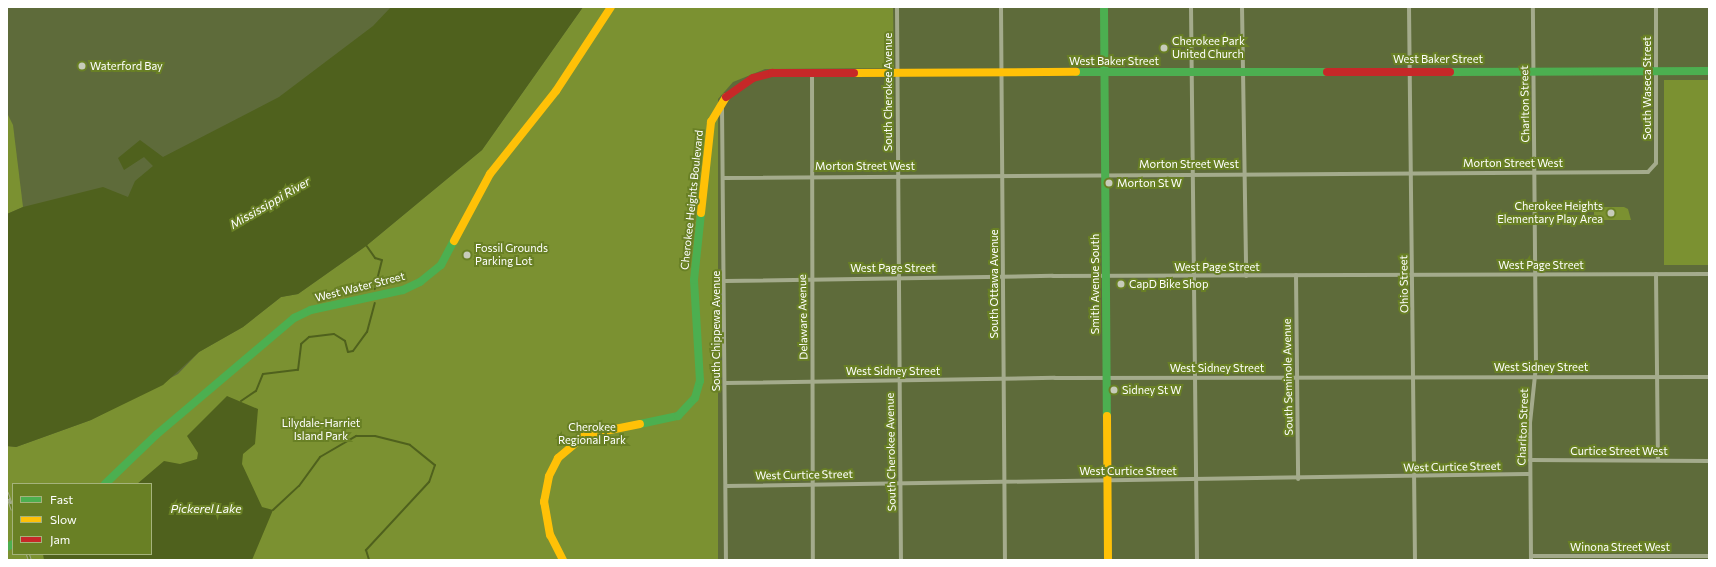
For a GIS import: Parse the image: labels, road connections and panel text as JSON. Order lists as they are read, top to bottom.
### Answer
{
  "streets": {
    "street": [
      "West Baker Street",
      "South Waseca Street",
      "South Cherokee Avenue",
      "Charlton Street",
      "Morton Street West",
      "Cherokee Heights Boulevard",
      "West Page Street",
      "South Ottawa Avenue",
      "Smith Avenue South",
      "Ohio Street",
      "West Water Street",
      "Delaware Avenue",
      "South Chippewa Avenue",
      "West Sidney Street",
      "South Seminole Avenue",
      "Curtice Street West",
      "West Curtice Street",
      "Winona Street West"
    ]
  },
  "crossings": [
    ["West Baker Street", "South Waseca Street"],
    ["West Baker Street", "South Cherokee Avenue"],
    ["West Baker Street", "Charlton Street"],
    ["West Baker Street", "Cherokee Heights Boulevard"],
    ["West Baker Street", "South Ottawa Avenue"],
    ["West Baker Street", "Smith Avenue South"],
    ["West Baker Street", "Ohio Street"],
    ["West Baker Street", "Delaware Avenue"],
    ["West Baker Street", "South Chippewa Avenue"],
    ["South Waseca Street", "Morton Street West"],
    ["South Cherokee Avenue", "Morton Street West"],
    ["South Cherokee Avenue", "West Page Street"],
    ["South Cherokee Avenue", "West Sidney Street"],
    ["South Cherokee Avenue", "West Curtice Street"],
    ["Charlton Street", "Morton Street West"],
    ["Charlton Street", "West Page Street"],
    ["Charlton Street", "West Sidney Street"],
    ["Charlton Street", "Curtice Street West"],
    ["Charlton Street", "West Curtice Street"],
    ["Charlton Street", "Winona Street West"],
    ["Morton Street West", "South Ottawa Avenue"],
    ["Morton Street West", "Smith Avenue South"],
    ["Morton Street West", "Ohio Street"],
    ["Morton Street West", "Delaware Avenue"],
    ["Morton Street West", "South Chippewa Avenue"],
    ["Cherokee Heights Boulevard", "South Chippewa Avenue"],
    ["West Page Street", "South Ottawa Avenue"],
    ["West Page Street", "Smith Avenue South"],
    ["West Page Street", "Ohio Street"],
    ["West Page Street", "Delaware Avenue"],
    ["West Page Street", "South Chippewa Avenue"],
    ["West Page Street", "South Seminole Avenue"],
    ["South Ottawa Avenue", "West Sidney Street"],
    ["South Ottawa Avenue", "West Curtice Street"],
    ["Smith Avenue South", "West Sidney Street"],
    ["Smith Avenue South", "West Curtice Street"],
    ["Ohio Street", "West Sidney Street"],
    ["Ohio Street", "West Curtice Street"],
    ["Delaware Avenue", "West Sidney Street"],
    ["Delaware Avenue", "West Curtice Street"],
    ["South Chippewa Avenue", "West Sidney Street"],
    ["South Chippewa Avenue", "West Curtice Street"],
    ["West Sidney Street", "South Seminole Avenue"],
    ["South Seminole Avenue", "West Curtice Street"]
  ],
  "water": ["Mississippi River", "Pickerel Lake"],
  "parks": ["Lilydale-Harriet Island Park", "Cherokee Regional Park"],
  "places": [
    "Cherokee Park United Church",
    "Waterford Bay",
    "Morton St W",
    "Cherokee Heights Elementary Play Area",
    "Fossil Grounds Parking Lot",
    "CapD Bike Shop",
    "Sidney St W"
  ],
  "legend": ["Fast", "Slow", "Jam"]
}
